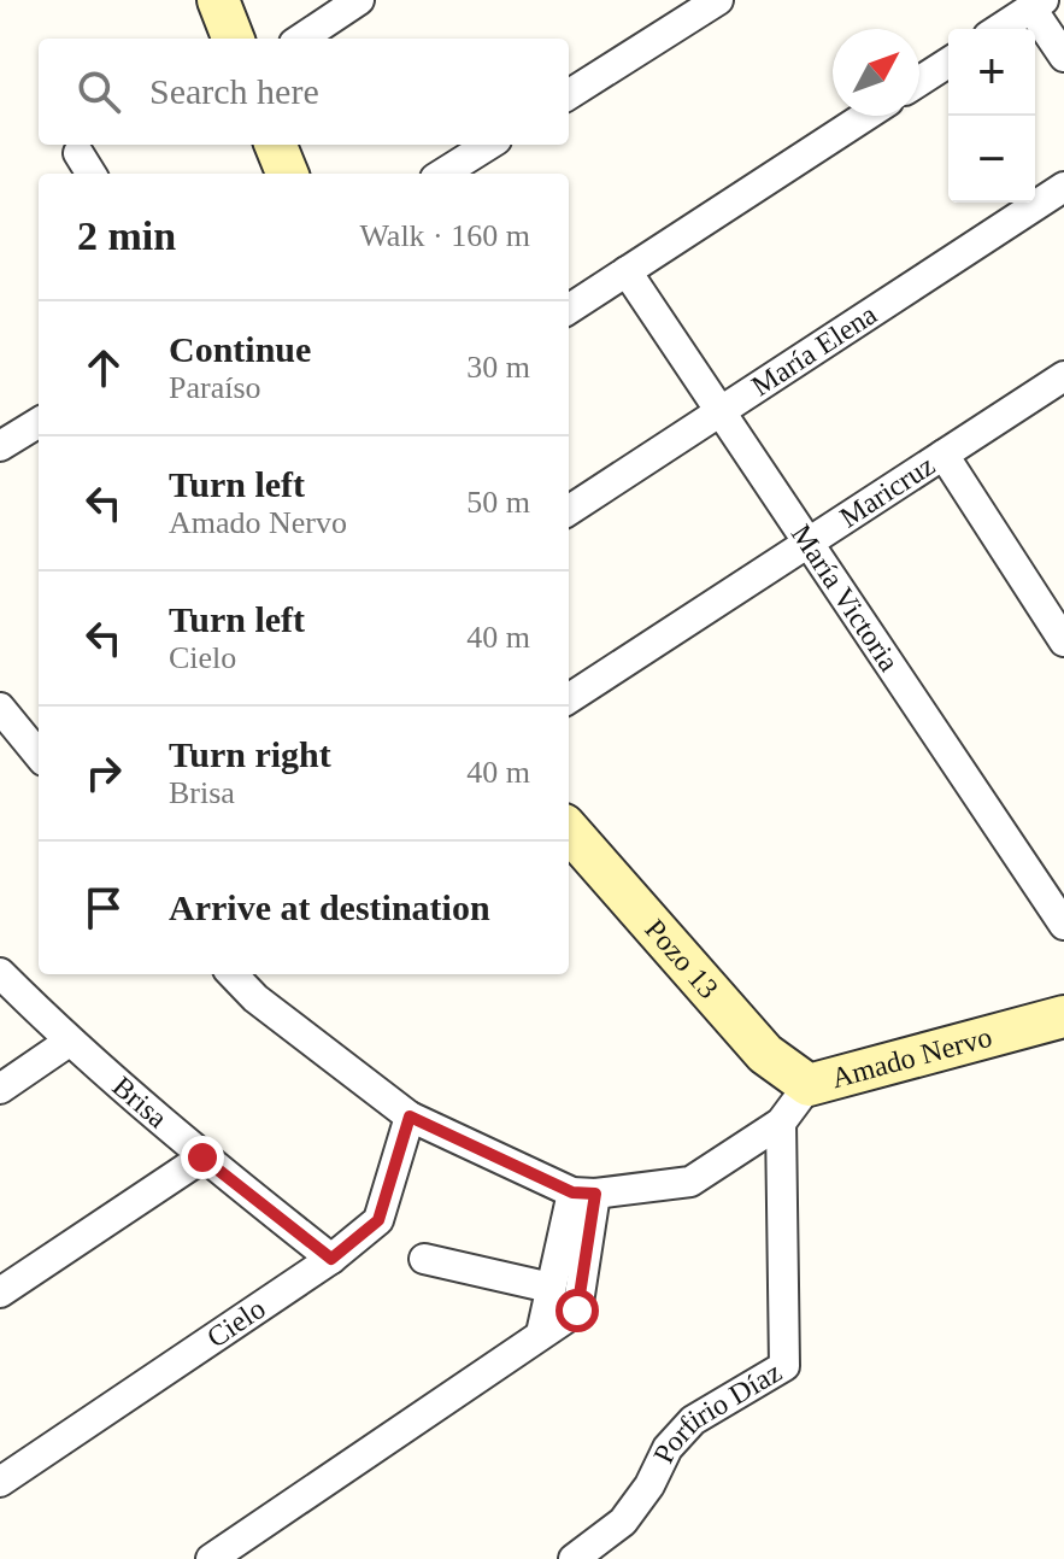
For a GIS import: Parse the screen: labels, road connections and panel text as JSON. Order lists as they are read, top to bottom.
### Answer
{
  "streets": {
    "main road": ["Pozo 13", "Amado Nervo"],
    "street": [
      "María Elena",
      "Maricruz",
      "María Victoria",
      "Brisa",
      "Cielo",
      "Porfirio Díaz"
    ]
  },
  "crossings": [
    ["María Elena", "María Victoria"],
    ["Maricruz", "María Victoria"],
    ["Pozo 13", "Amado Nervo"],
    ["Amado Nervo", "Porfirio Díaz"],
    ["Brisa", "Cielo"]
  ],
  "north": "top right",
  "page": {
    "map_buttons": ["+", "−"],
    "search": "Search here",
    "heading": ["2 min", "Walk · 160 m"],
    "list": [
      ["Continue", "Paraíso", "30 m"],
      ["Turn left", "Amado Nervo", "50 m"],
      ["Turn left", "Cielo", "40 m"],
      ["Turn right", "Brisa", "40 m"],
      "Arrive at destination"
    ]
  }
}
